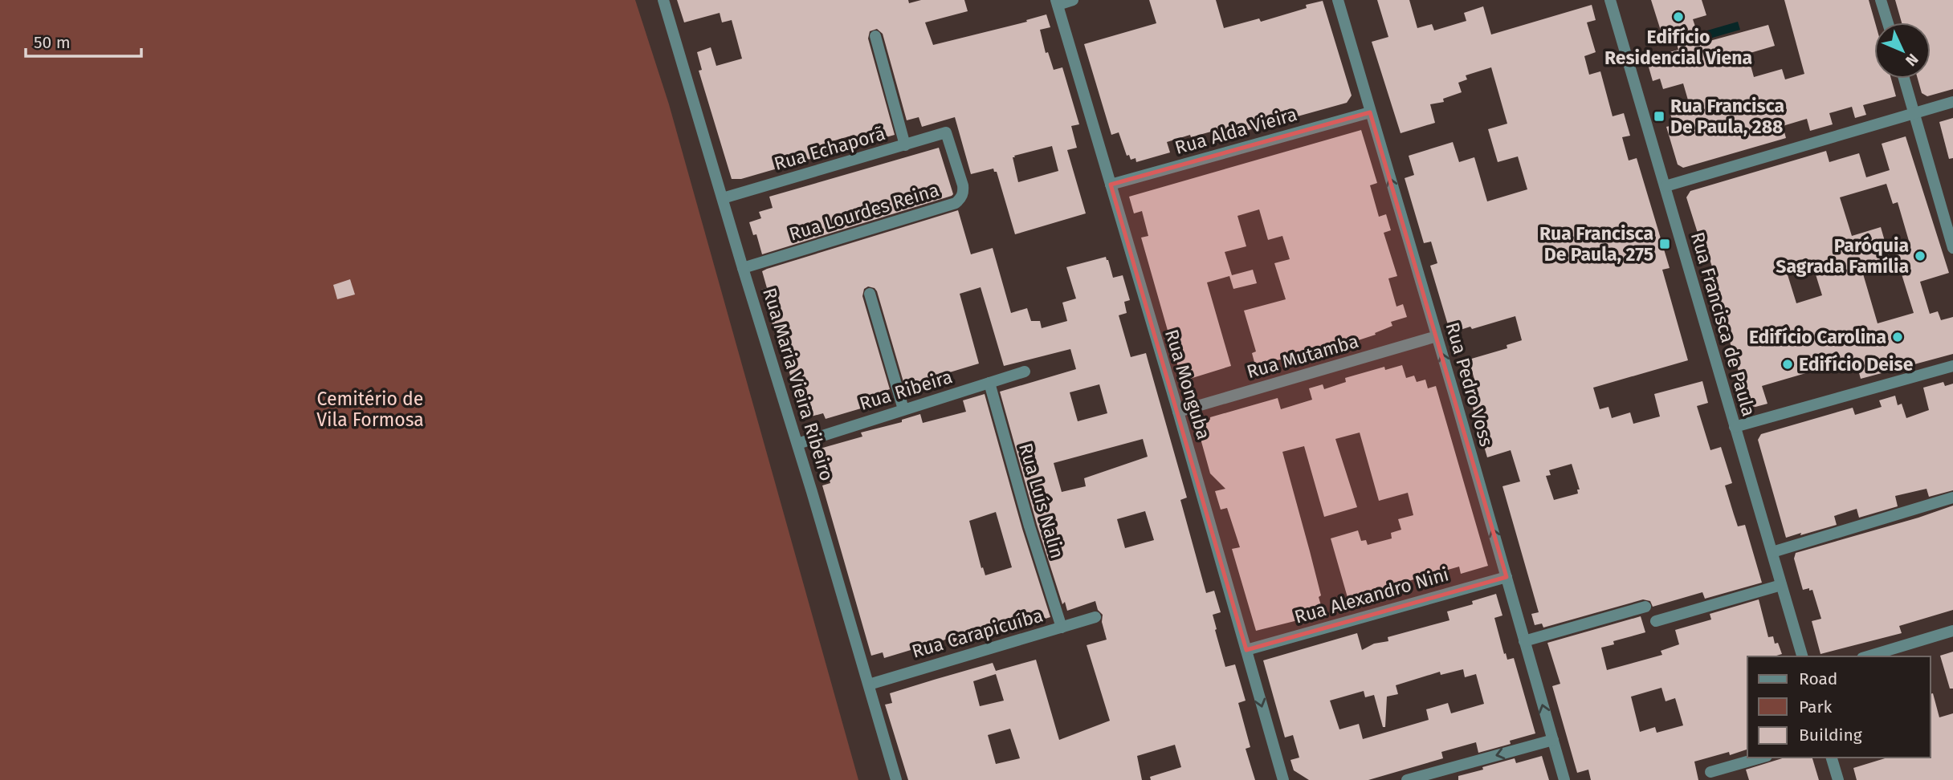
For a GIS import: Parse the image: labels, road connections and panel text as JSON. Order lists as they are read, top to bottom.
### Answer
{
  "streets": {
    "street": [
      "Rua Alda Vieira",
      "Rua Echaporã",
      "Rua Lourdes Reina",
      "Rua Francisca de Paula",
      "Rua Mutamba",
      "Rua Maria Vieira Ribeiro",
      "Rua Monguba",
      "Rua Pedro Voss",
      "Rua Ribeira",
      "Rua Luís Nalin",
      "Rua Alexandro Nini",
      "Rua Carapicuíba"
    ]
  },
  "crossings": [
    ["Rua Alda Vieira", "Rua Monguba"],
    ["Rua Alda Vieira", "Rua Pedro Voss"],
    ["Rua Echaporã", "Rua Lourdes Reina"],
    ["Rua Echaporã", "Rua Maria Vieira Ribeiro"],
    ["Rua Lourdes Reina", "Rua Maria Vieira Ribeiro"],
    ["Rua Mutamba", "Rua Monguba"],
    ["Rua Mutamba", "Rua Pedro Voss"],
    ["Rua Maria Vieira Ribeiro", "Rua Ribeira"],
    ["Rua Maria Vieira Ribeiro", "Rua Carapicuíba"],
    ["Rua Monguba", "Rua Alexandro Nini"],
    ["Rua Pedro Voss", "Rua Alexandro Nini"],
    ["Rua Ribeira", "Rua Luís Nalin"],
    ["Rua Luís Nalin", "Rua Carapicuíba"]
  ],
  "one_way": ["Rua Pedro Voss"],
  "parks": ["Cemitério de Vila Formosa"],
  "places": {
    "other": [
      "Edifício Residencial Viena",
      "Paróquia Sagrada Família",
      "Edifício Carolina",
      "Edifício Deise"
    ],
    "transit": ["Rua Francisca De Paula, 288", "Rua Francisca De Paula, 275"]
  },
  "legend": ["Road", "Park", "Building"],
  "scale_bar": "50 m",
  "north": "bottom right"
}
